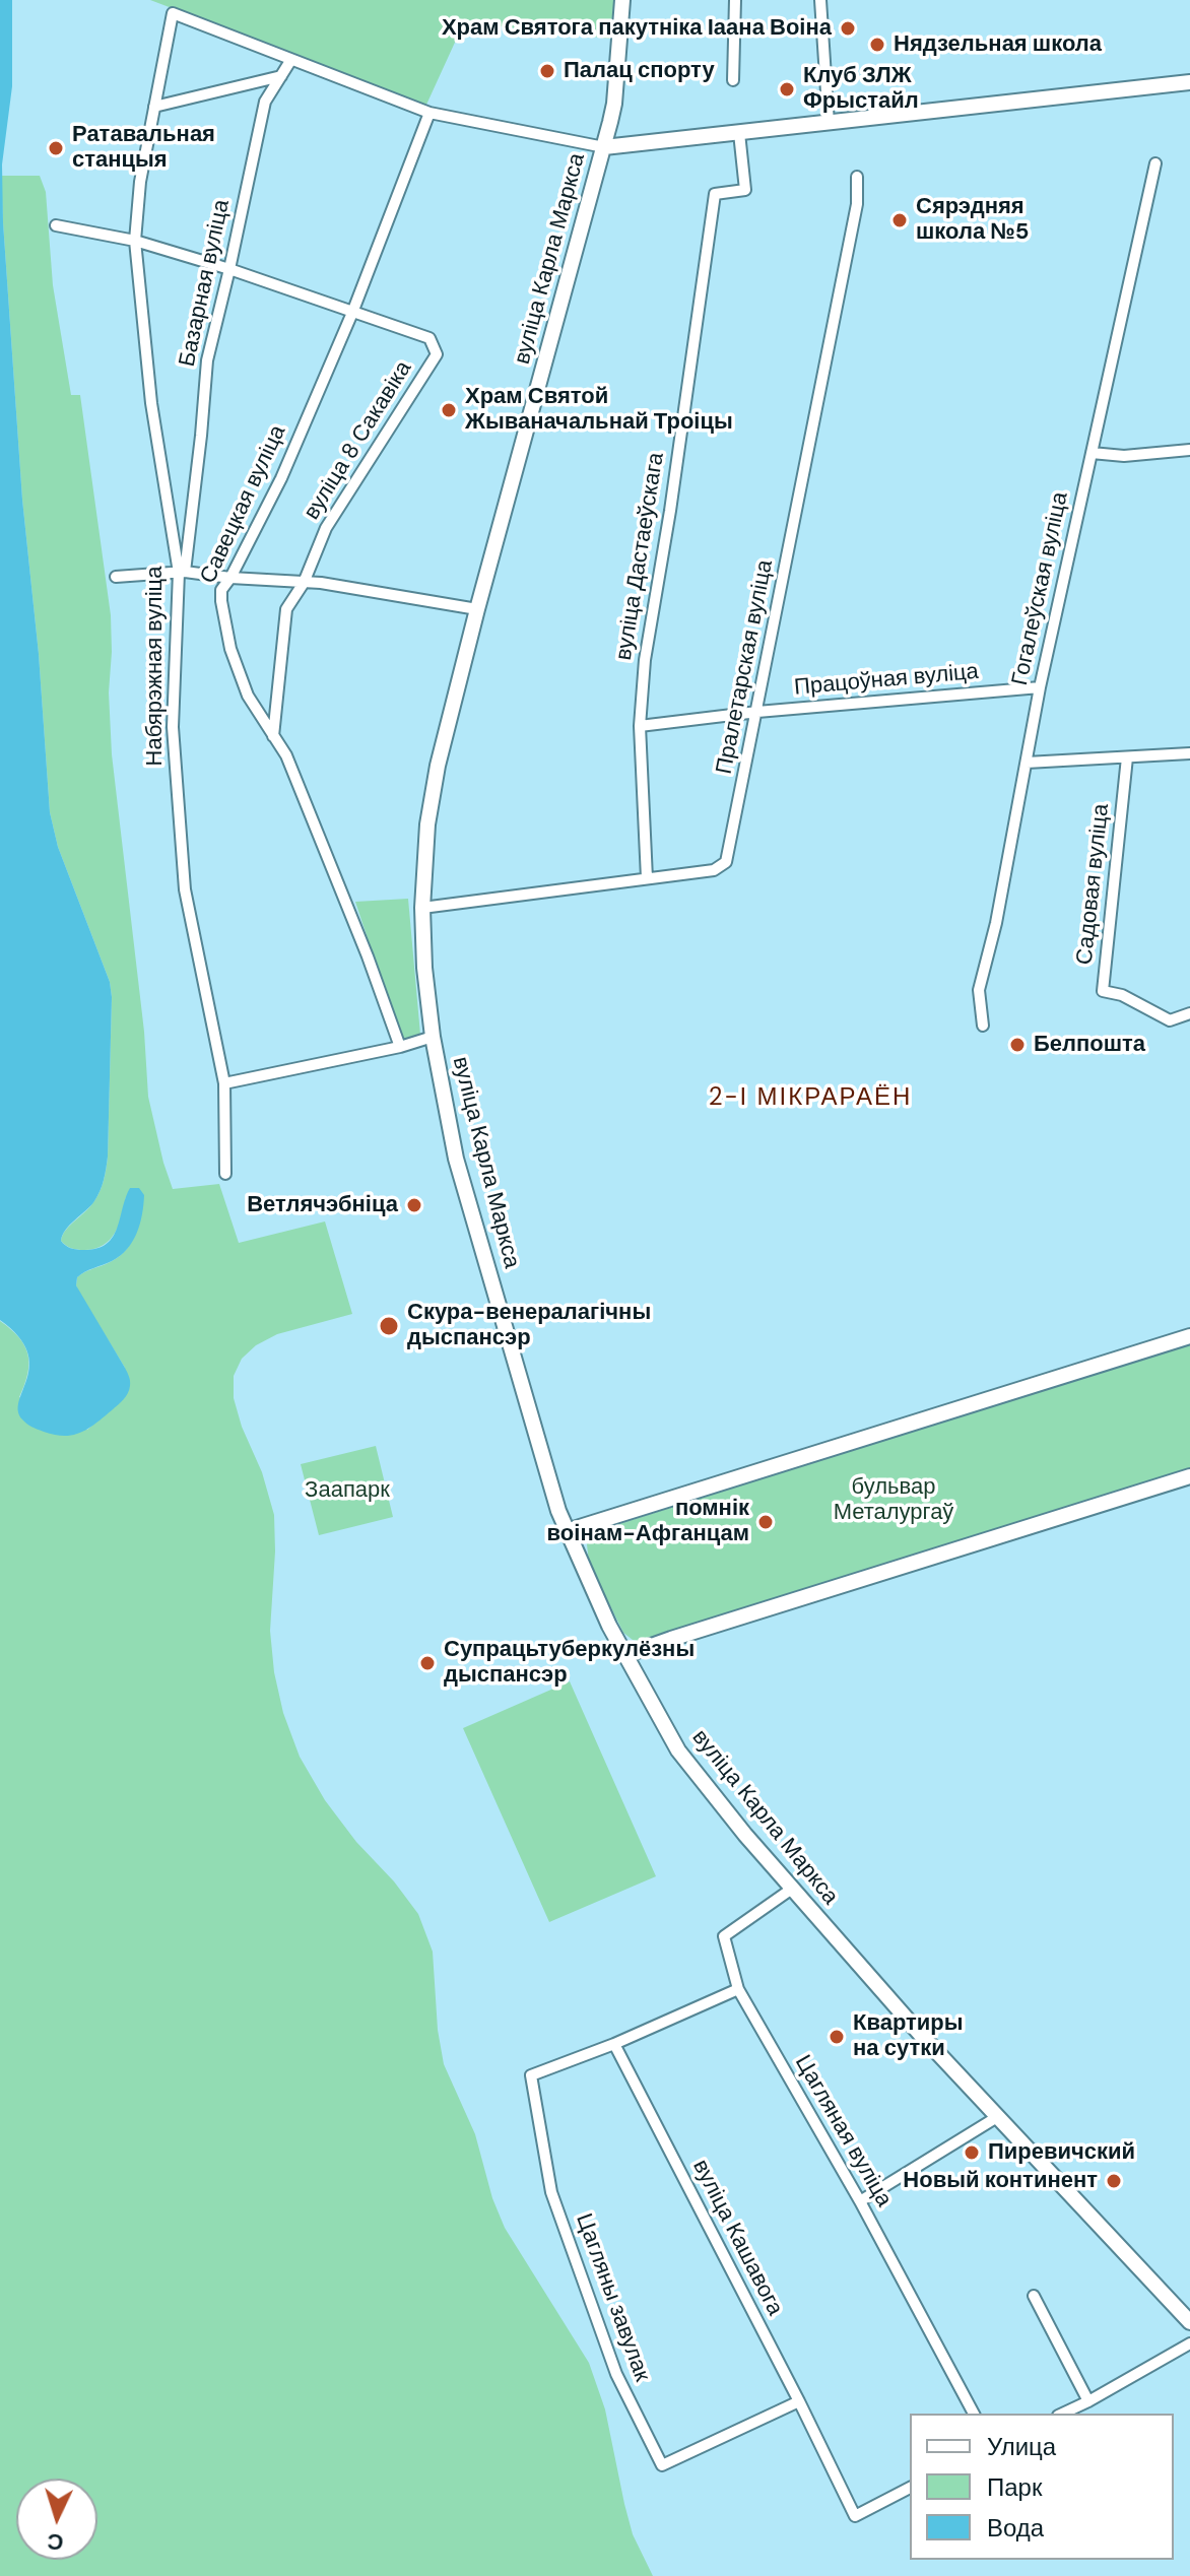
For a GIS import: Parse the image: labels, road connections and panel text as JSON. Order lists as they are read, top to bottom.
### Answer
{
  "streets": {
    "main road": ["вуліца Карла Маркса"],
    "street": [
      "Базарная вуліца",
      "вуліца 8 Сакавіка",
      "Савецкая вуліца",
      "вуліца Дастаеўскага",
      "Гогалеўская вуліца",
      "Набярэжная вуліца",
      "Пралетарская вуліца",
      "Працоўная вуліца",
      "Садовая вуліца",
      "Цагляная вуліца",
      "вуліца Кашавога",
      "Цагляны завулак"
    ]
  },
  "crossings": [
    ["вуліца Карла Маркса", "Пралетарская вуліца"],
    ["вуліца Карла Маркса", "Цагляная вуліца"],
    ["Базарная вуліца", "Набярэжная вуліца"],
    ["вуліца 8 Сакавіка", "Савецкая вуліца"],
    ["вуліца Дастаеўскага", "Пралетарская вуліца"],
    ["вуліца Дастаеўскага", "Працоўная вуліца"],
    ["Гогалеўская вуліца", "Працоўная вуліца"],
    ["Пралетарская вуліца", "Працоўная вуліца"],
    ["вуліца Кашавога", "Цагляны завулак"]
  ],
  "districts": ["2-І МІКРАРАЁН"],
  "parks": ["бульвар Металургаў", "Заапарк"],
  "places": [
    "Храм Святога пакутніка Іаана Воіна",
    "Нядзельная школа",
    "Палац спорту",
    "Клуб ЗЛЖ Фрыстайл",
    "Ратавальная станцыя",
    "Сярэдняя школа №5",
    "Храм Святой Жываначальнай Троіцы",
    "Белпошта",
    "Ветлячэбніца",
    "Скура-венералагічны дыспансэр",
    "помнік воінам-Афганцам",
    "Супрацьтуберкулёзны дыспансэр",
    "Квартиры на сутки",
    "Пиревичский",
    "Новый континент"
  ],
  "legend": ["Улица", "Парк", "Вода"],
  "north": "bottom"
}
